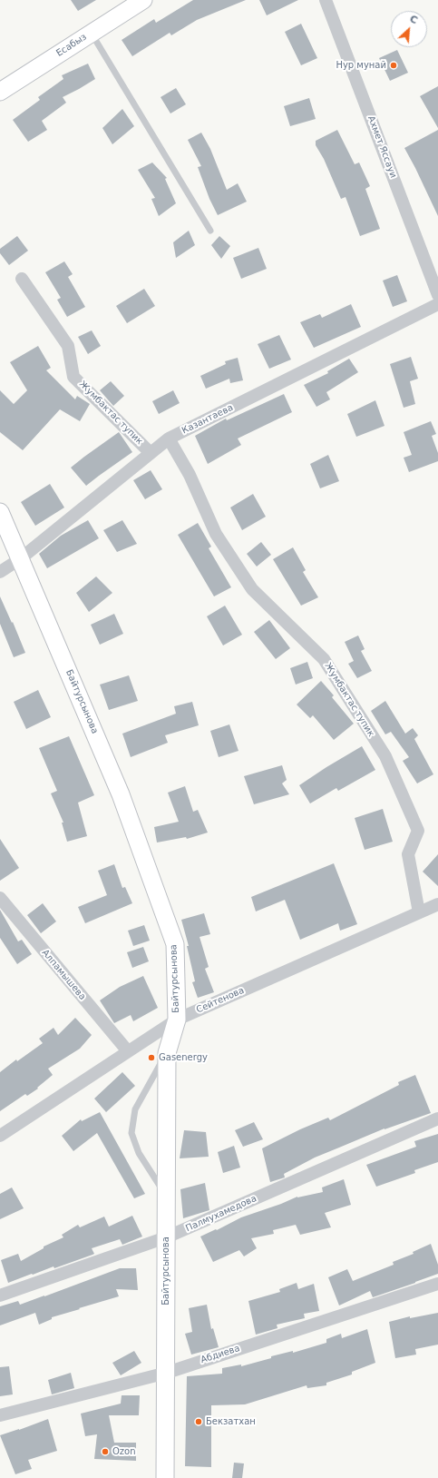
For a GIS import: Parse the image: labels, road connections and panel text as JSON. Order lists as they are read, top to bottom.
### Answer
{
  "streets": {
    "main road": ["Есабыз", "Байтурсынова"],
    "street": [
      "Ахмет Яссауи",
      "Жумбактас тупик",
      "Казантаева",
      "Алпамышева",
      "Сейтенова",
      "Палмухамедова",
      "Абдиева"
    ]
  },
  "crossings": [
    ["Жумбактас тупик", "Казантаева"],
    ["Жумбактас тупик", "Сейтенова"],
    ["Казантаева", "Байтурсынова"],
    ["Байтурсынова", "Сейтенова"],
    ["Байтурсынова", "Палмухамедова"],
    ["Байтурсынова", "Абдиева"],
    ["Алпамышева", "Сейтенова"]
  ],
  "places": [
    "Нур мунай",
    "Gasenergy",
    "Бекзатхан",
    "Ozon"
  ],
  "north": "top right"
}
